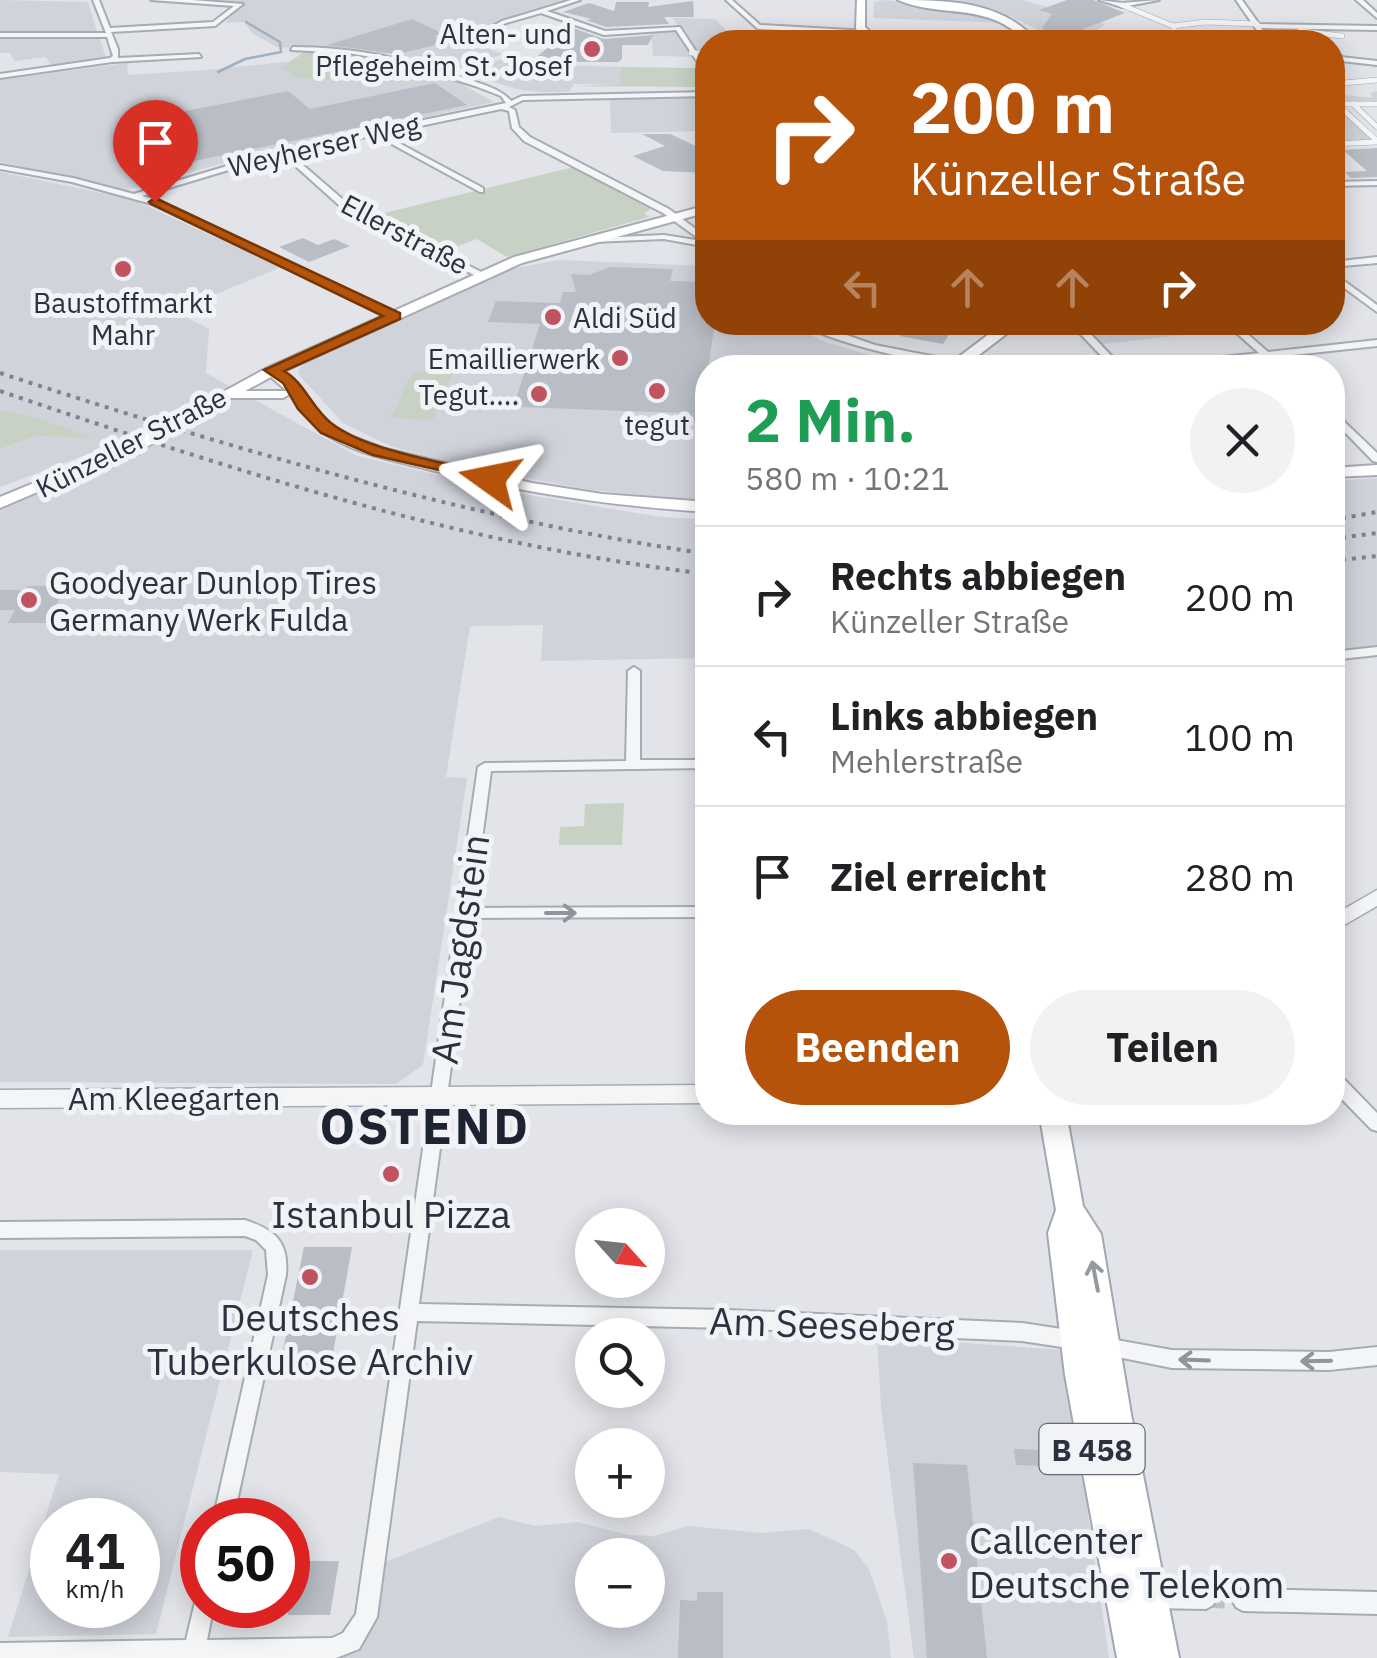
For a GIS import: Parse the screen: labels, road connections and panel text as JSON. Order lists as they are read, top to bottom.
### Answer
{
  "streets": {
    "main road": ["Künzeller Straße", "B 458"],
    "street": [
      "Weyherser Weg",
      "Ellerstraße",
      "Am Jagdstein",
      "Am Kleegarten",
      "Am Seeseberg"
    ]
  },
  "crossings": [
    ["Weyherser Weg", "Ellerstraße"],
    ["Ellerstraße", "Künzeller Straße"],
    ["Am Jagdstein", "Am Kleegarten"],
    ["Am Jagdstein", "Am Seeseberg"],
    ["Am Seeseberg", "B 458"]
  ],
  "districts": ["OSTEND"],
  "places": [
    "Alten- und Pflegeheim St. Josef",
    "Baustoffmarkt Mahr",
    "Aldi Süd",
    "Emaillierwerk",
    "tegut",
    "Tegut....",
    "Goodyear Dunlop Tires Germany Werk Fulda",
    "Istanbul Pizza",
    "Deutsches Tuberkulose Archiv",
    "Callcenter Deutsche Telekom"
  ],
  "north": "bottom right",
  "page": {
    "turn": ["200 m", "Künzeller Straße"],
    "heading": ["2 Min.", "580 m · 10:21"],
    "list": [
      {
        "name": "Rechts abbiegen",
        "note": "Künzeller Straße",
        "value": "200 m"
      },
      {
        "name": "Links abbiegen",
        "note": "Mehlerstraße",
        "value": "100 m"
      },
      {
        "name": "Ziel erreicht",
        "value": "280 m"
      }
    ],
    "buttons": ["Beenden", "Teilen"],
    "map_buttons": ["+", "−"],
    "speed": "41 km/h",
    "limit": "50"
  }
}
